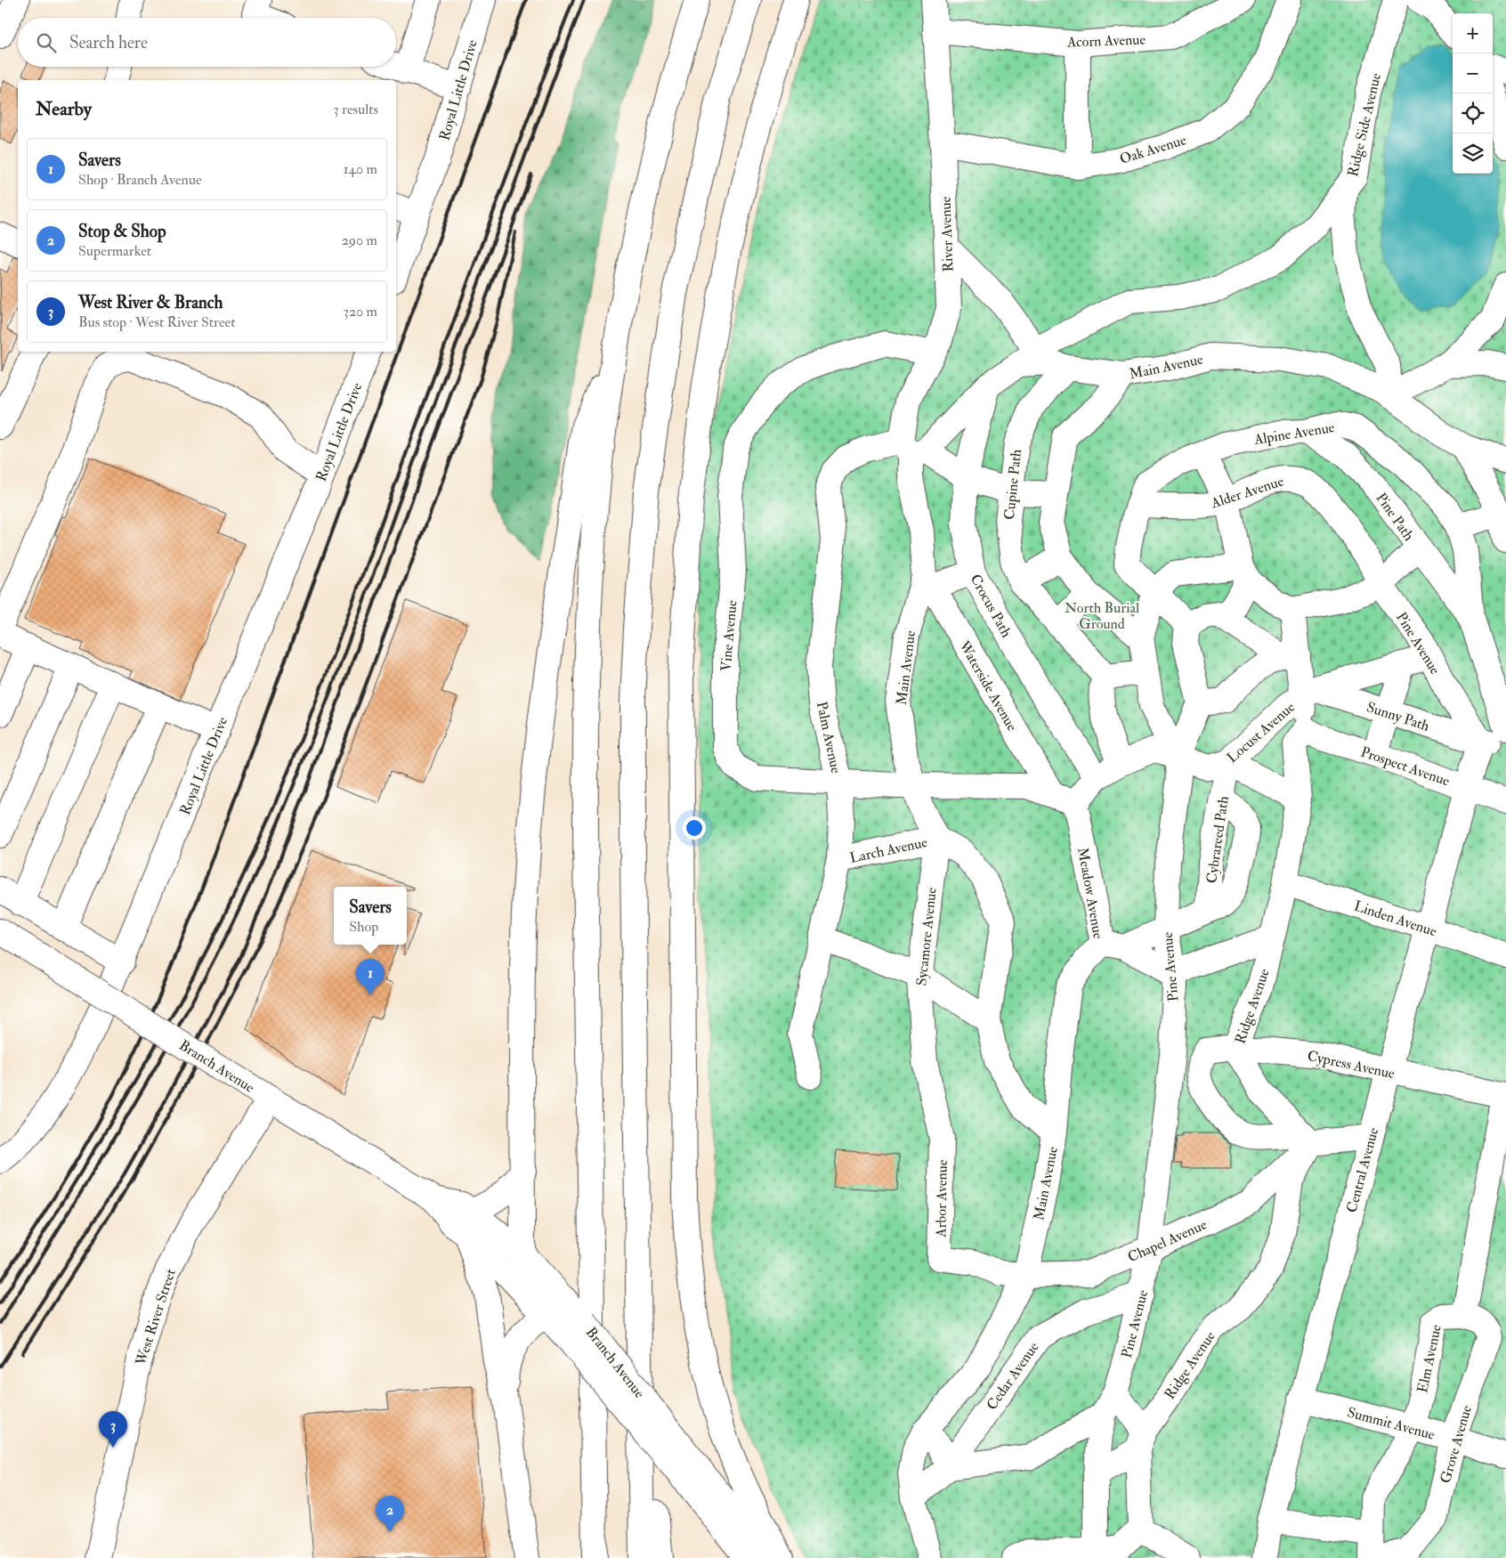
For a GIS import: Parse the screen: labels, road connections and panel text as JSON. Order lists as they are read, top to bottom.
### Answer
{
  "streets": {
    "main road": [
      "Acorn Avenue",
      "Royal Little Drive",
      "Ridge Side Avenue",
      "Oak Avenue",
      "River Avenue",
      "Main Avenue",
      "Alpine Avenue",
      "Cupine Path",
      "Alder Avenue",
      "Pine Path",
      "Crocus Path",
      "Vine Avenue",
      "Pine Avenue",
      "Waterside Avenue",
      "Sunny Path",
      "Locust Avenue",
      "Palm Avenue",
      "Prospect Avenue",
      "Cybrareed Path",
      "Larch Avenue",
      "Meadow Avenue",
      "Linden Avenue",
      "Sycamore Avenue",
      "Ridge Avenue",
      "Cypress Avenue",
      "Branch Avenue",
      "Central Avenue",
      "Arbor Avenue",
      "Chapel Avenue",
      "West River Street",
      "Elm Avenue",
      "Cedar Avenue",
      "Summit Avenue",
      "Grove Avenue"
    ]
  },
  "crossings": [
    ["Acorn Avenue", "River Avenue"],
    ["Ridge Side Avenue", "Main Avenue"],
    ["Ridge Side Avenue", "Cupine Path"],
    ["Oak Avenue", "River Avenue"],
    ["River Avenue", "Main Avenue"],
    ["River Avenue", "Vine Avenue"],
    ["River Avenue", "Palm Avenue"],
    ["Main Avenue", "Cupine Path"],
    ["Main Avenue", "Vine Avenue"],
    ["Main Avenue", "Waterside Avenue"],
    ["Main Avenue", "Palm Avenue"],
    ["Main Avenue", "Larch Avenue"],
    ["Main Avenue", "Meadow Avenue"],
    ["Main Avenue", "Sycamore Avenue"],
    ["Main Avenue", "Chapel Avenue"],
    ["Main Avenue", "Cedar Avenue"],
    ["Alpine Avenue", "Alder Avenue"],
    ["Alpine Avenue", "Pine Path"],
    ["Alpine Avenue", "Pine Avenue"],
    ["Alder Avenue", "Pine Avenue"],
    ["Crocus Path", "Locust Avenue"],
    ["Vine Avenue", "Waterside Avenue"],
    ["Vine Avenue", "Palm Avenue"],
    ["Pine Avenue", "Sunny Path"],
    ["Pine Avenue", "Locust Avenue"],
    ["Pine Avenue", "Cybrareed Path"],
    ["Pine Avenue", "Chapel Avenue"],
    ["Pine Avenue", "Cedar Avenue"],
    ["Sunny Path", "Locust Avenue"],
    ["Locust Avenue", "Cybrareed Path"],
    ["Locust Avenue", "Meadow Avenue"],
    ["Palm Avenue", "Larch Avenue"],
    ["Prospect Avenue", "Ridge Avenue"],
    ["Prospect Avenue", "Central Avenue"],
    ["Cybrareed Path", "Meadow Avenue"],
    ["Larch Avenue", "Sycamore Avenue"],
    ["Linden Avenue", "Ridge Avenue"],
    ["Linden Avenue", "Central Avenue"],
    ["Sycamore Avenue", "Arbor Avenue"],
    ["Ridge Avenue", "Cypress Avenue"],
    ["Ridge Avenue", "Chapel Avenue"],
    ["Cypress Avenue", "Central Avenue"],
    ["Cypress Avenue", "Chapel Avenue"],
    ["Branch Avenue", "West River Street"],
    ["Central Avenue", "Summit Avenue"],
    ["Arbor Avenue", "Chapel Avenue"],
    ["Elm Avenue", "Summit Avenue"],
    ["Elm Avenue", "Grove Avenue"],
    ["Summit Avenue", "Grove Avenue"]
  ],
  "parks": ["North Burial Ground"],
  "page": {
    "map_buttons": ["+", "−"],
    "search": "Search here",
    "heading": ["Nearby", "3 results"],
    "list": [
      {
        "mark": "1",
        "name": "Savers",
        "note": "Shop · Branch Avenue",
        "value": "140 m"
      },
      {
        "mark": "2",
        "name": "Stop & Shop",
        "note": "Supermarket",
        "value": "290 m"
      },
      {
        "mark": "3",
        "name": "West River & Branch",
        "note": "Bus stop · West River Street",
        "value": "320 m"
      }
    ],
    "popup": ["Savers", "Shop"],
    "pins": ["1", "3", "2"]
  }
}
